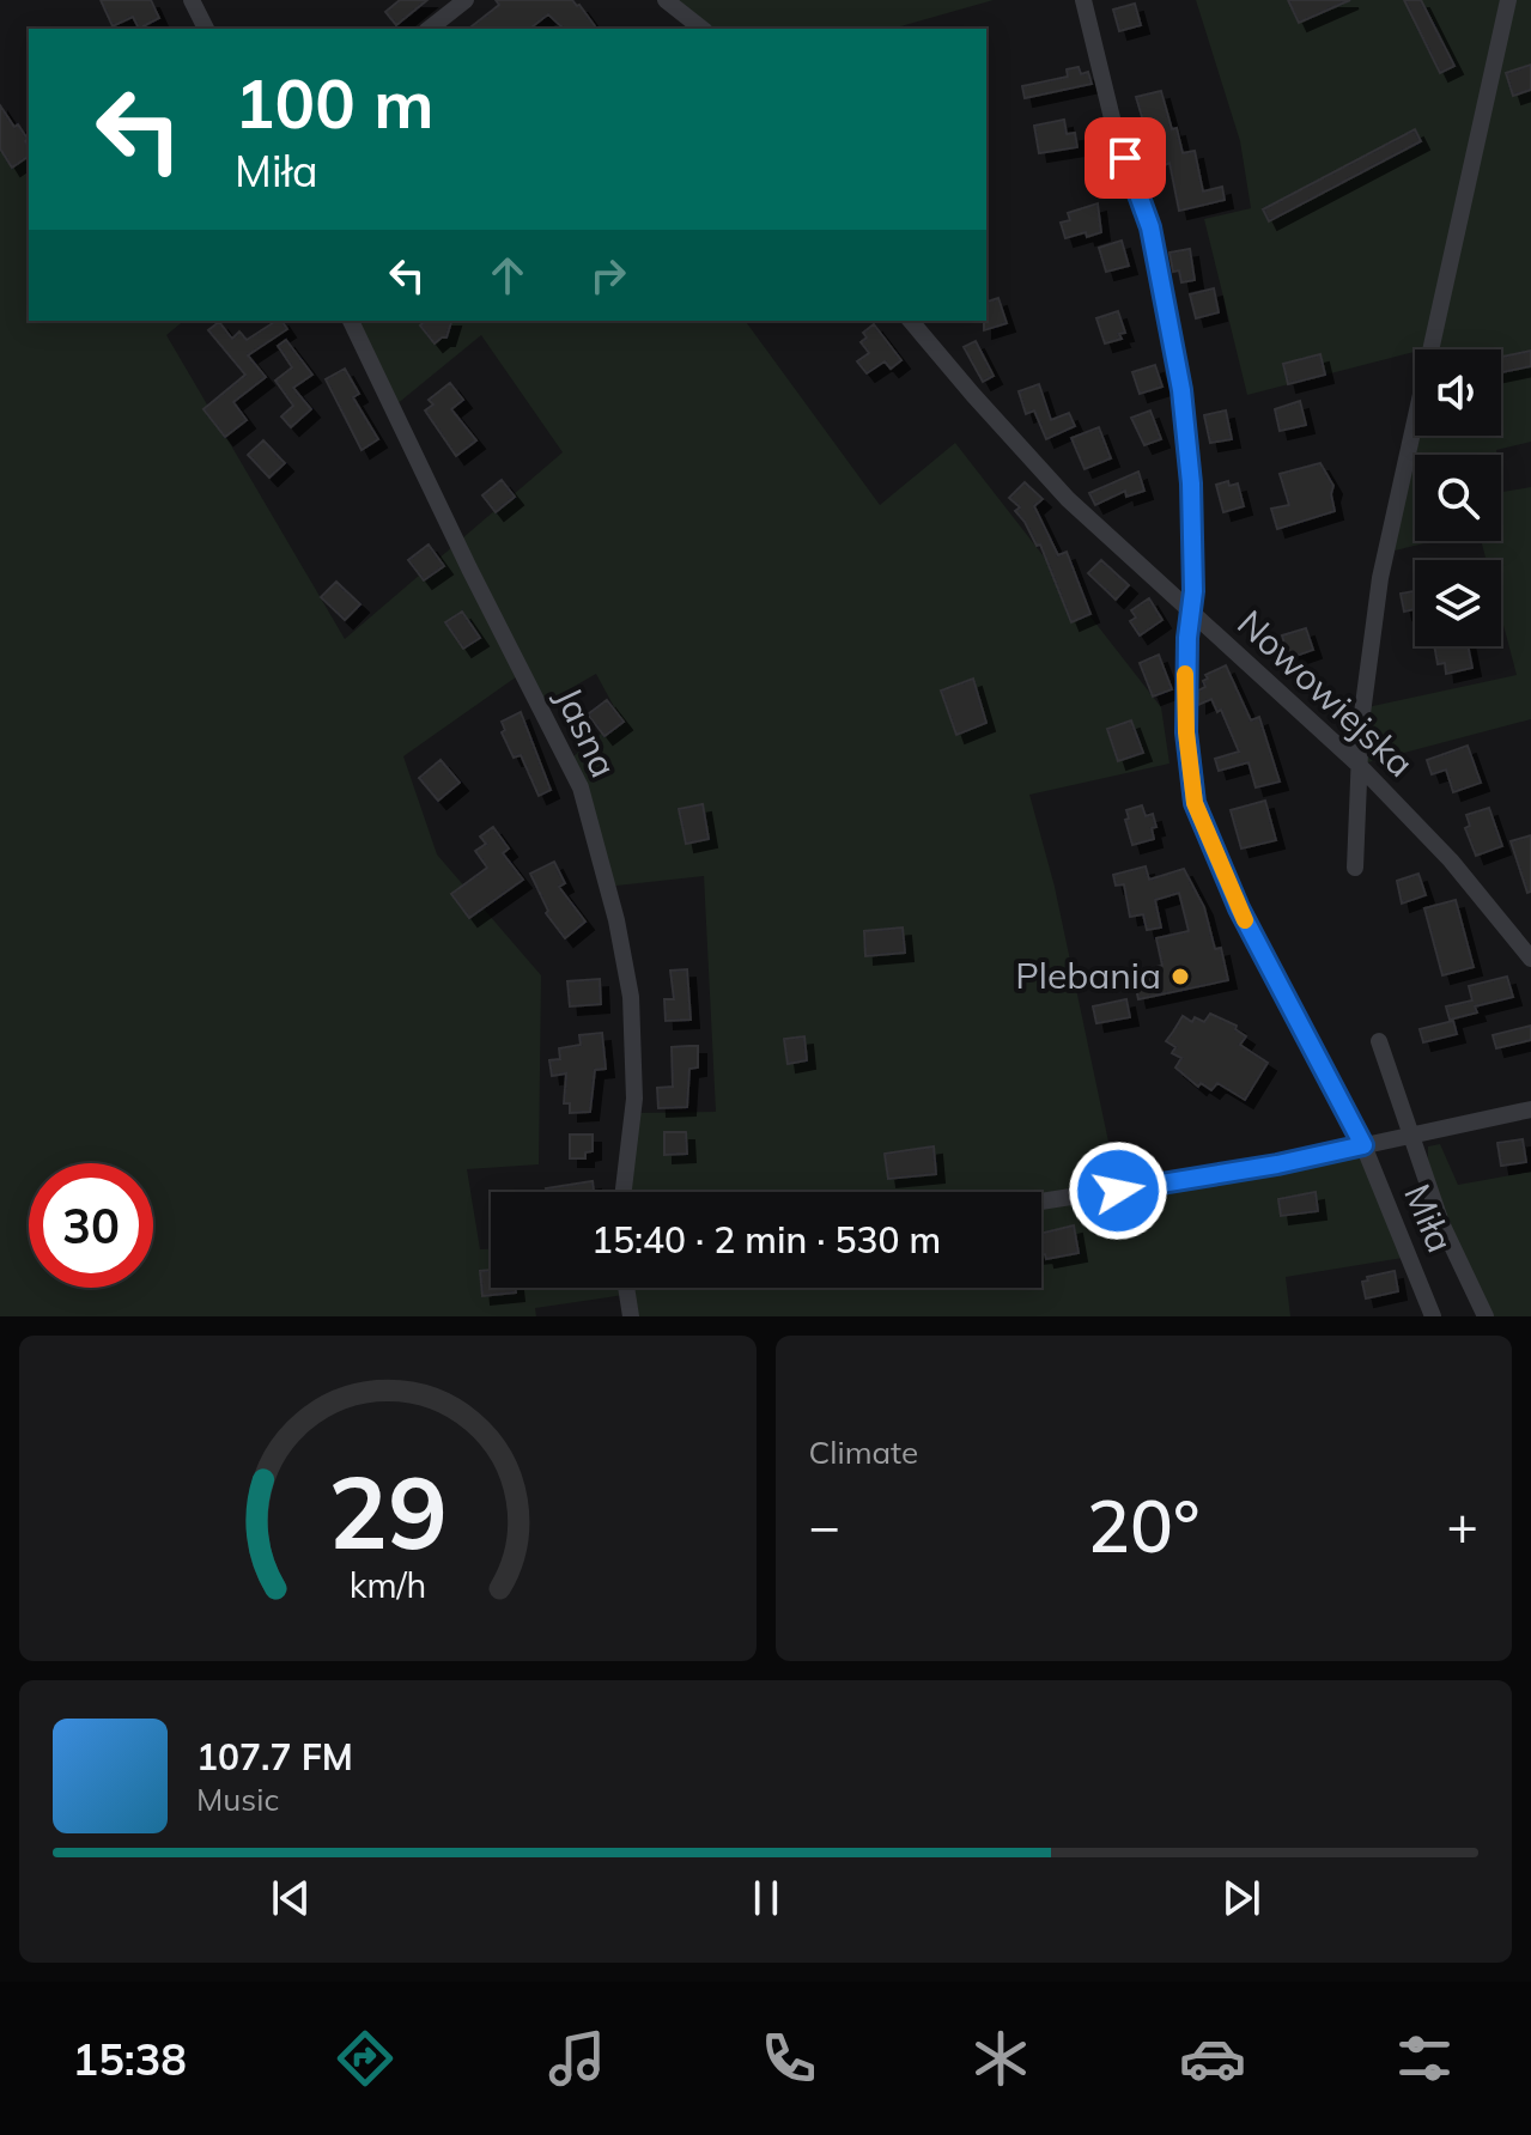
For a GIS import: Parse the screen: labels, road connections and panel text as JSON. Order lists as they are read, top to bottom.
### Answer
{
  "streets": {
    "street": ["Nowowiejska", "Jasna", "Miła"]
  },
  "crossings": [
    ["Nowowiejska", "Miła"]
  ],
  "places": ["Plebania"],
  "page": {
    "turn": ["100 m", "Miła"],
    "limit": "30",
    "trip": "15:40 · 2 min · 530 m",
    "tile": "Climate",
    "heat": ["−", "20°", "+"],
    "song": ["107.7 FM", "Music"],
    "tabs": "15:38",
    "gauge": ["29", "km/h"]
  }
}
